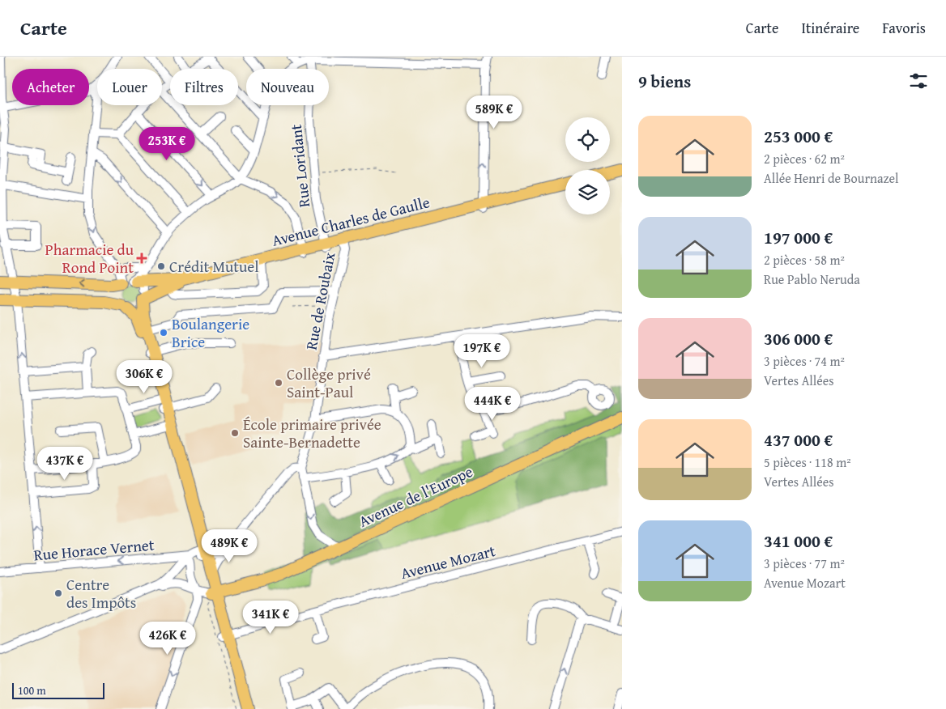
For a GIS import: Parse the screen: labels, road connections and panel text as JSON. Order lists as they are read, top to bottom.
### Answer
{
  "streets": {
    "main road": ["Avenue Charles de Gaulle", "Avenue de l'Europe"],
    "street": [
      "Rue Loridant",
      "Rue de Roubaix",
      "Rue Horace Vernet",
      "Avenue Mozart"
    ]
  },
  "crossings": [
    ["Rue Loridant", "Avenue Charles de Gaulle"],
    ["Avenue Charles de Gaulle", "Rue de Roubaix"],
    ["Rue de Roubaix", "Avenue de l'Europe"]
  ],
  "places": {
    "health": ["Pharmacie du Rond Point"],
    "other": [
      "Crédit Mutuel",
      "Boulangerie Brice",
      "Collège privé Saint-Paul",
      "École primaire privée Sainte-Bernadette",
      "Centre des Impôts"
    ]
  },
  "scale_bar": "100 m",
  "page": {
    "header": "Carte",
    "nav": ["Carte", "Itinéraire", "Favoris"],
    "heading": "9 biens",
    "chip": [
      "Acheter",
      "Louer",
      "Filtres",
      "Nouveau"
    ],
    "price": [
      "589K €",
      "253K €",
      "197K €",
      "306K €",
      "444K €",
      "437K €",
      "489K €",
      "341K €",
      "426K €"
    ],
    "list": [
      {
        "name": "253 000 €",
        "note": "2 pièces · 62 m² · Allée Henri de Bournazel"
      },
      {
        "name": "197 000 €",
        "note": "2 pièces · 58 m² · Rue Pablo Neruda"
      },
      {
        "name": "306 000 €",
        "note": "3 pièces · 74 m² · Vertes Allées"
      },
      {
        "name": "437 000 €",
        "note": "5 pièces · 118 m² · Vertes Allées"
      },
      {
        "name": "341 000 €",
        "note": "3 pièces · 77 m² · Avenue Mozart"
      }
    ],
    "scale": "100 m"
  }
}
